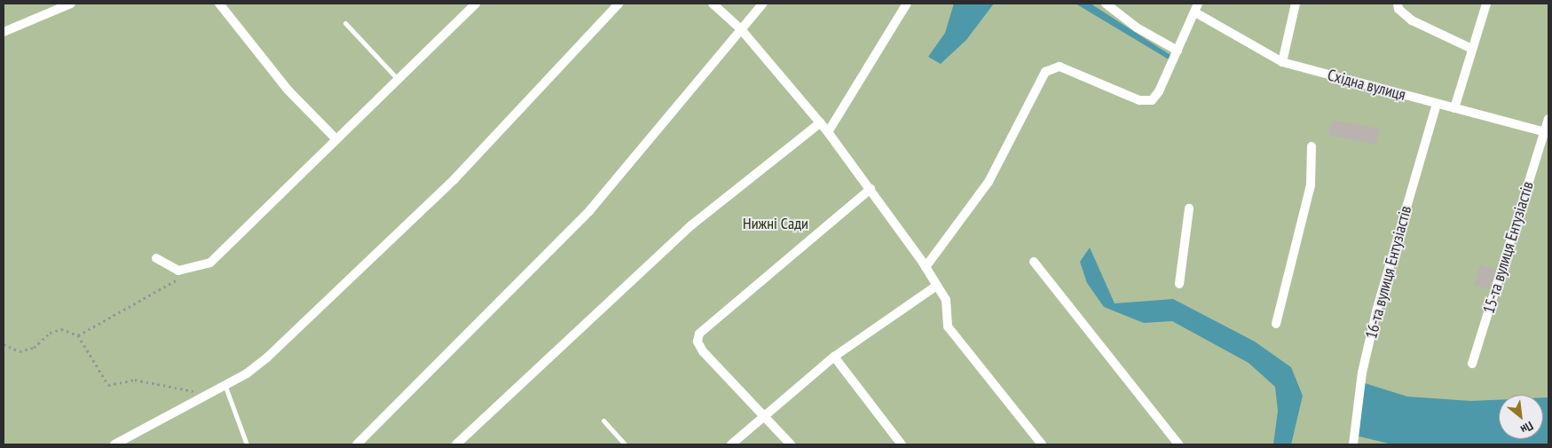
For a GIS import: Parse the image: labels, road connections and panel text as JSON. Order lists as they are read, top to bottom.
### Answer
{
  "streets": {
    "street": ["Східна вулиця", "15-та вулиця Ентузіастів", "16-та вулиця Ентузіастів"]
  },
  "crossings": [
    ["Східна вулиця", "15-та вулиця Ентузіастів"],
    ["Східна вулиця", "16-та вулиця Ентузіастів"]
  ],
  "parks": ["Нижні Сади"],
  "north": "bottom right"
}
